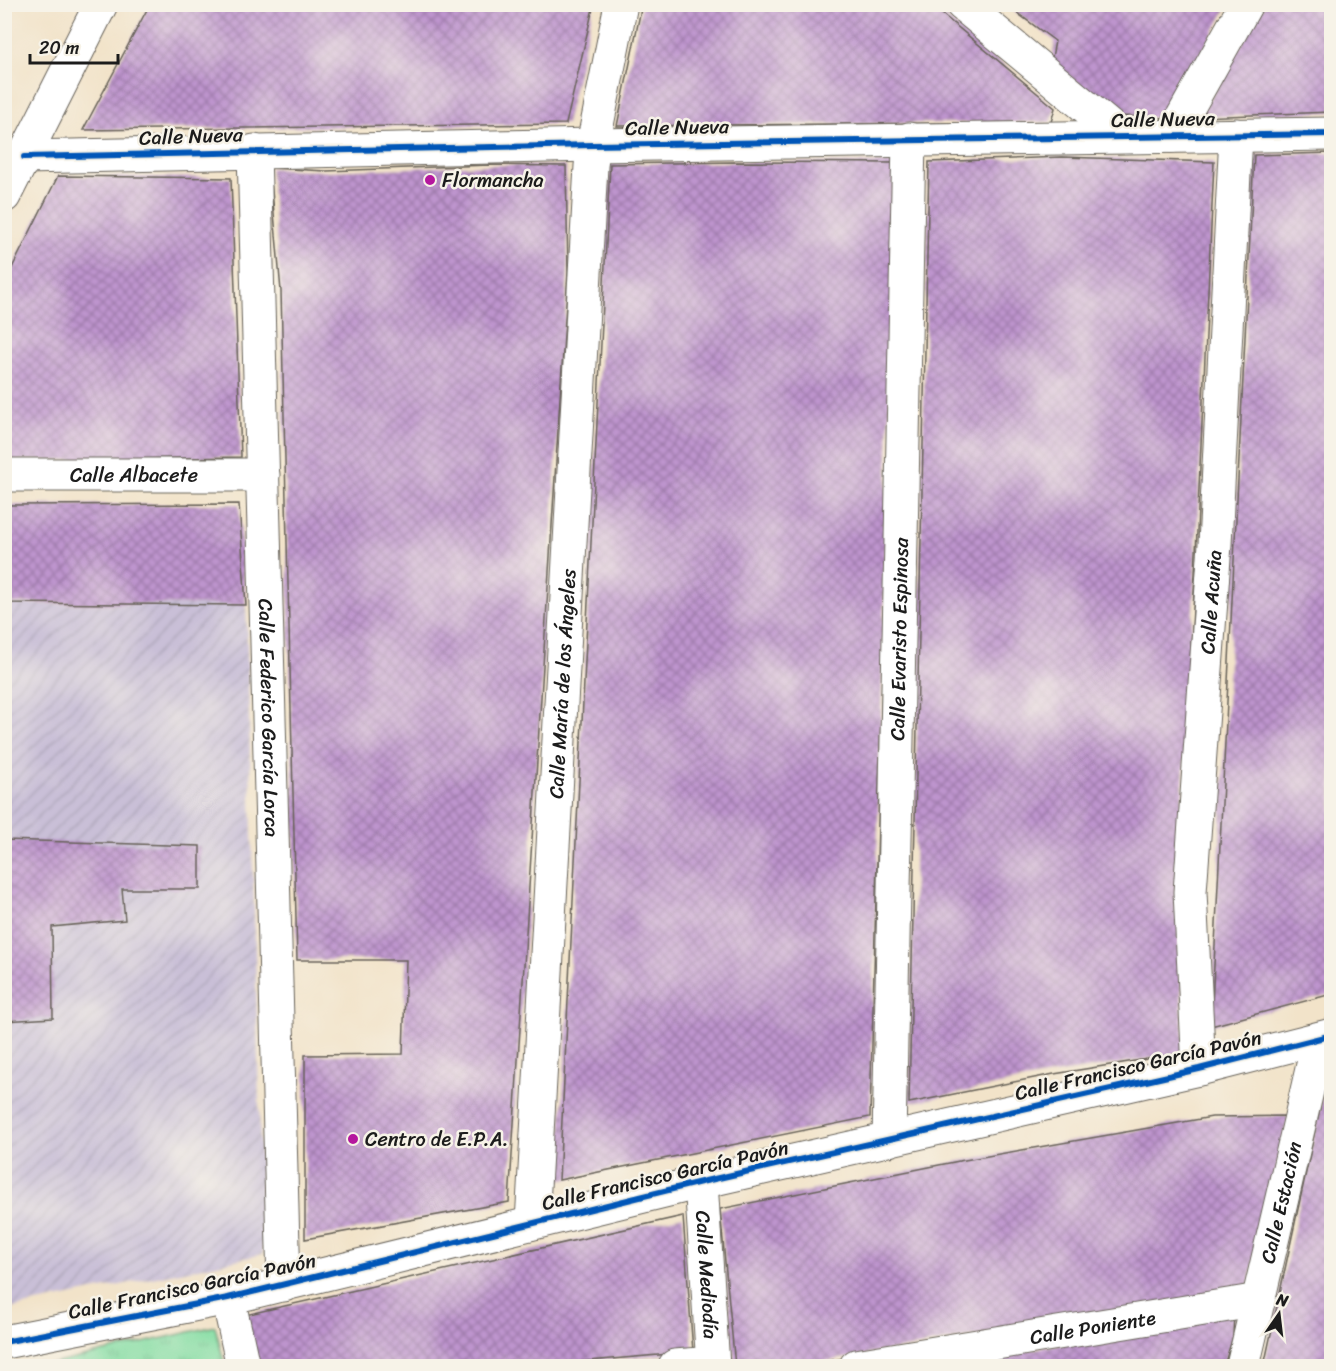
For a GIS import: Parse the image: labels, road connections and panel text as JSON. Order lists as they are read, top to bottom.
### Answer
{
  "streets": {
    "street": [
      "Calle Nueva",
      "Calle Albacete",
      "Calle Acuña",
      "Calle Evaristo Espinosa",
      "Calle María de los Ángeles",
      "Calle Federico García Lorca",
      "Calle Francisco García Pavón",
      "Calle Estación",
      "Calle Mediodía",
      "Calle Poniente"
    ]
  },
  "crossings": [
    ["Calle Nueva", "Calle Acuña"],
    ["Calle Nueva", "Calle Evaristo Espinosa"],
    ["Calle Nueva", "Calle María de los Ángeles"],
    ["Calle Nueva", "Calle Federico García Lorca"],
    ["Calle Albacete", "Calle Federico García Lorca"],
    ["Calle Acuña", "Calle Francisco García Pavón"],
    ["Calle Evaristo Espinosa", "Calle Francisco García Pavón"],
    ["Calle María de los Ángeles", "Calle Francisco García Pavón"],
    ["Calle Federico García Lorca", "Calle Francisco García Pavón"],
    ["Calle Francisco García Pavón", "Calle Estación"],
    ["Calle Francisco García Pavón", "Calle Mediodía"],
    ["Calle Estación", "Calle Poniente"]
  ],
  "places": ["Flormancha", "Centro de E.P.A."],
  "scale_bar": "20 m",
  "north": "top"
}
